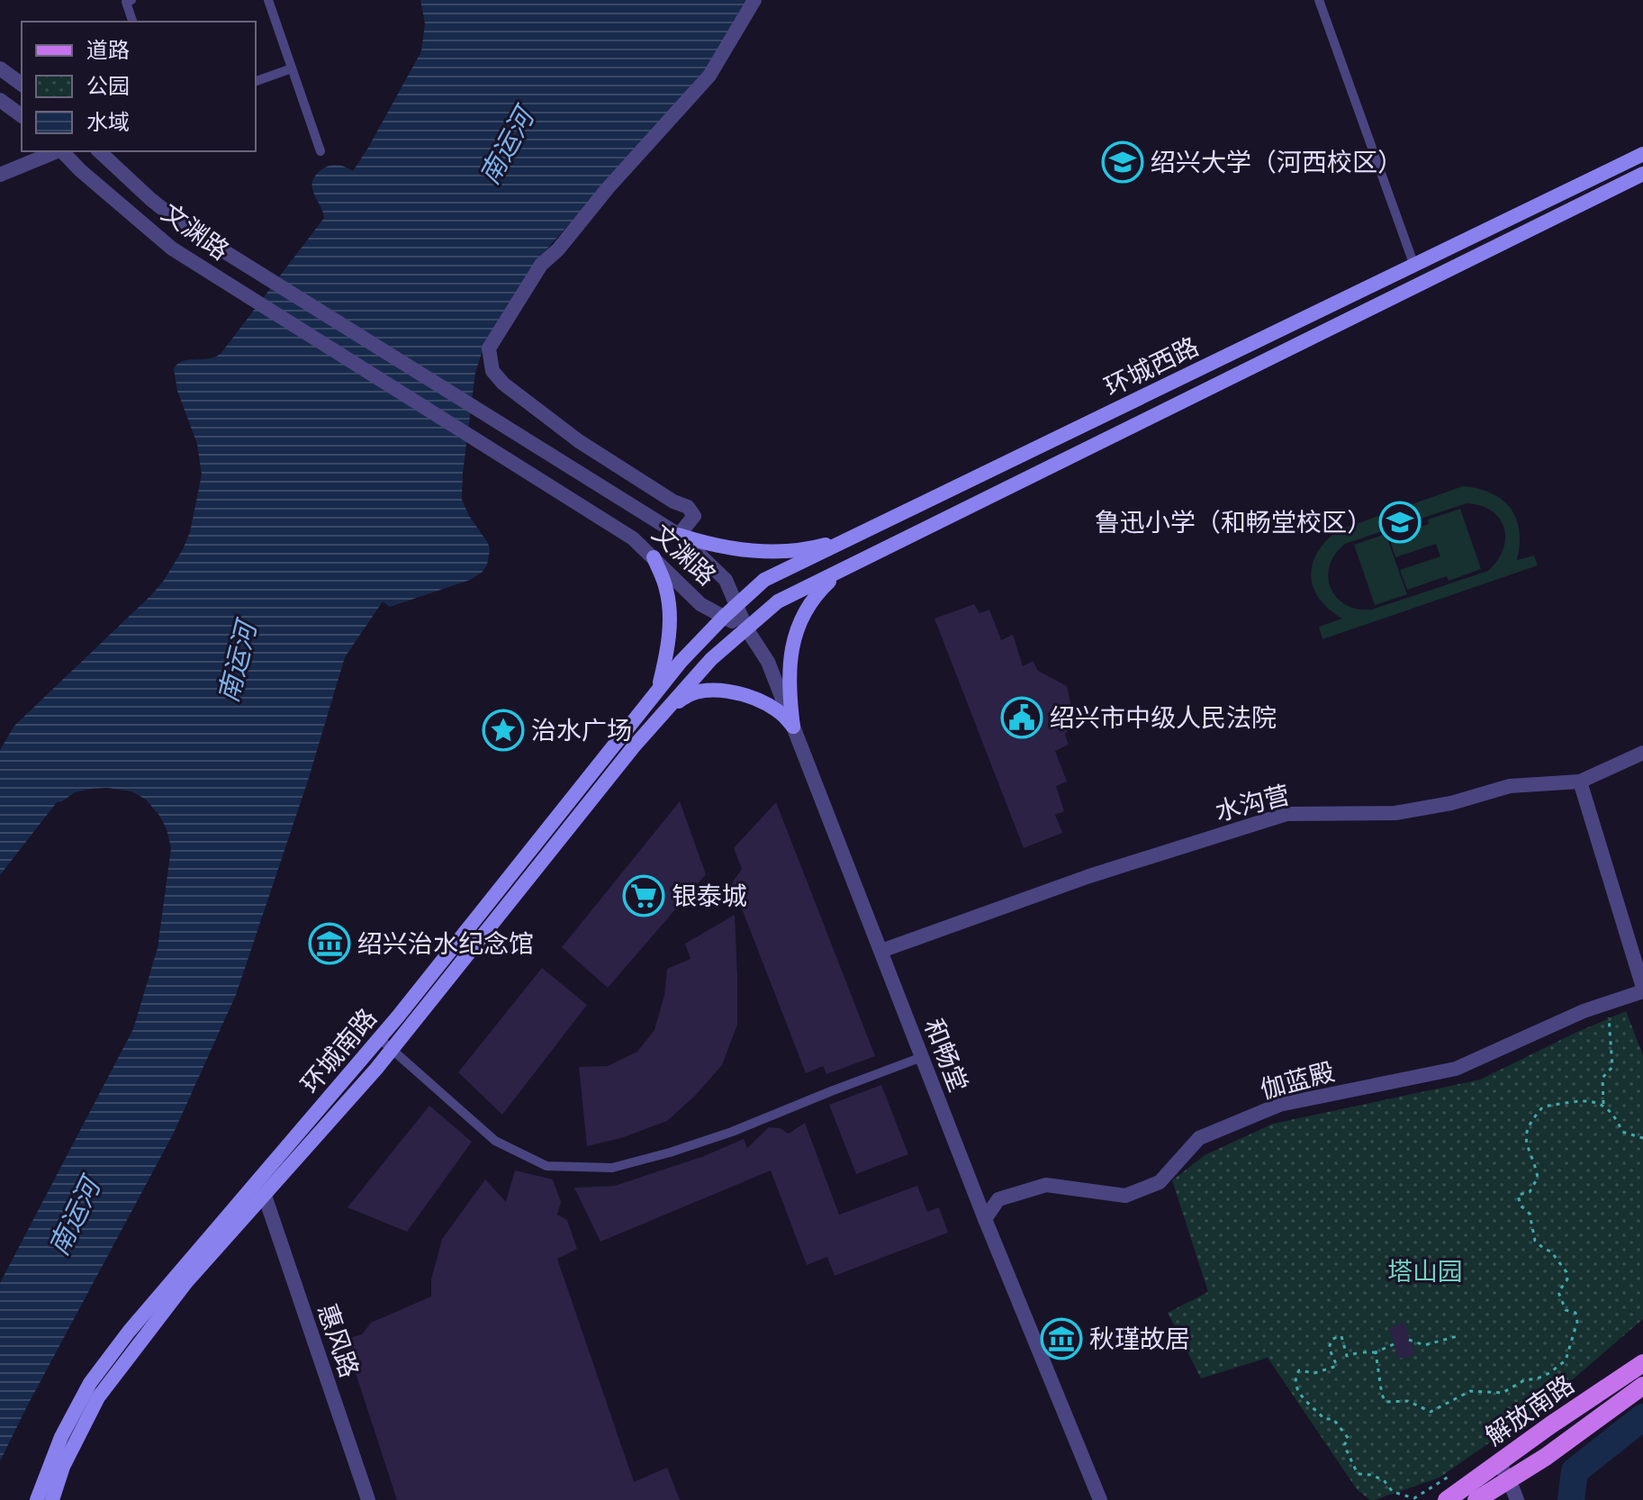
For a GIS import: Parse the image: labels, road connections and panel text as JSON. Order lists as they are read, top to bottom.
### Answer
{
  "streets": {
    "main road": ["环城西路", "环城南路", "解放南路"],
    "street": [
      "文渊路",
      "水沟营",
      "和畅堂",
      "伽蓝殿",
      "惠风路"
    ]
  },
  "crossings": [
    ["文渊路", "环城西路"],
    ["文渊路", "和畅堂"],
    ["环城西路", "环城南路"],
    ["环城西路", "和畅堂"],
    ["水沟营", "和畅堂"],
    ["环城南路", "惠风路"],
    ["和畅堂", "伽蓝殿"]
  ],
  "water": ["南运河"],
  "parks": ["塔山园"],
  "places": {
    "school or university": ["绍兴大学（河西校区）", "鲁迅小学（和畅堂校区）"],
    "public building": ["绍兴市中级人民法院"],
    "place": ["治水广场"],
    "supermarket": ["银泰城"],
    "museum": ["绍兴治水纪念馆", "秋瑾故居"]
  },
  "legend": ["道路", "公园", "水域"]
}
